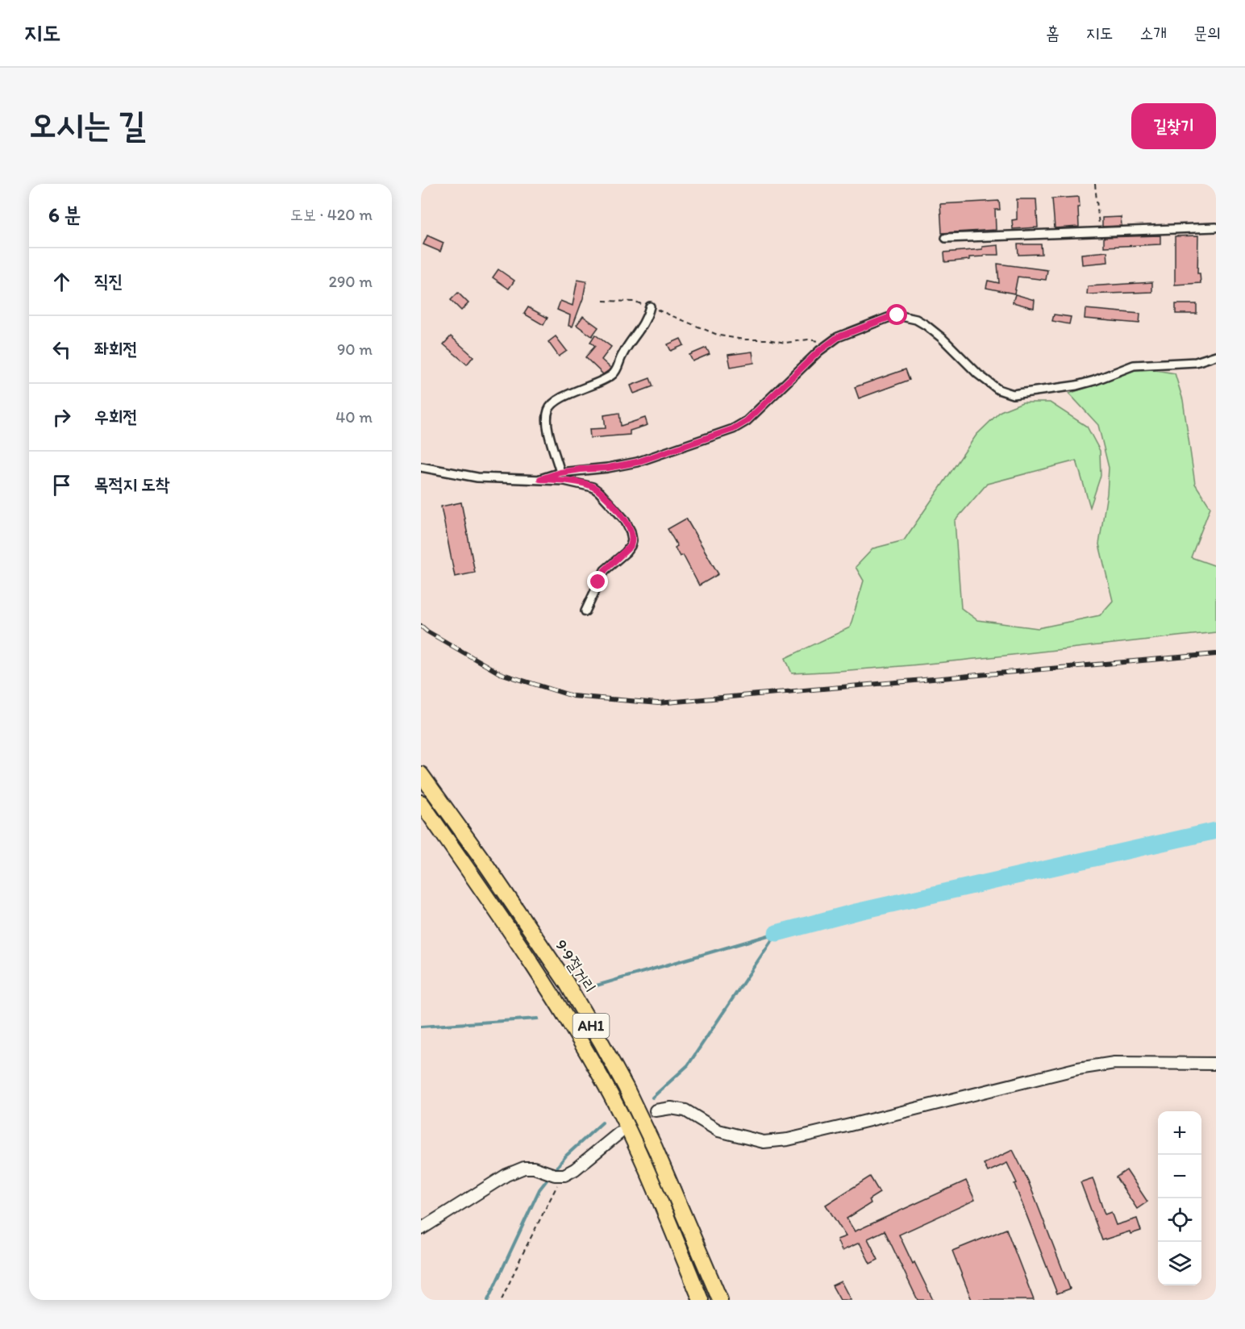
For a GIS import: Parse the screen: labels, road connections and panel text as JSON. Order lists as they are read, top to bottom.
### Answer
{
  "streets": {
    "highway": ["9·9절거리", "AH1"]
  },
  "page": {
    "header": "지도",
    "nav": [
      "홈",
      "지도",
      "소개",
      "문의"
    ],
    "buttons": "길찾기",
    "title": "오시는 길",
    "heading": ["6 분", "도보 · 420 m"],
    "list": [
      ["직진", "290 m"],
      ["좌회전", "90 m"],
      ["우회전", "40 m"],
      "목적지 도착"
    ],
    "map_buttons": ["+", "−"]
  }
}
